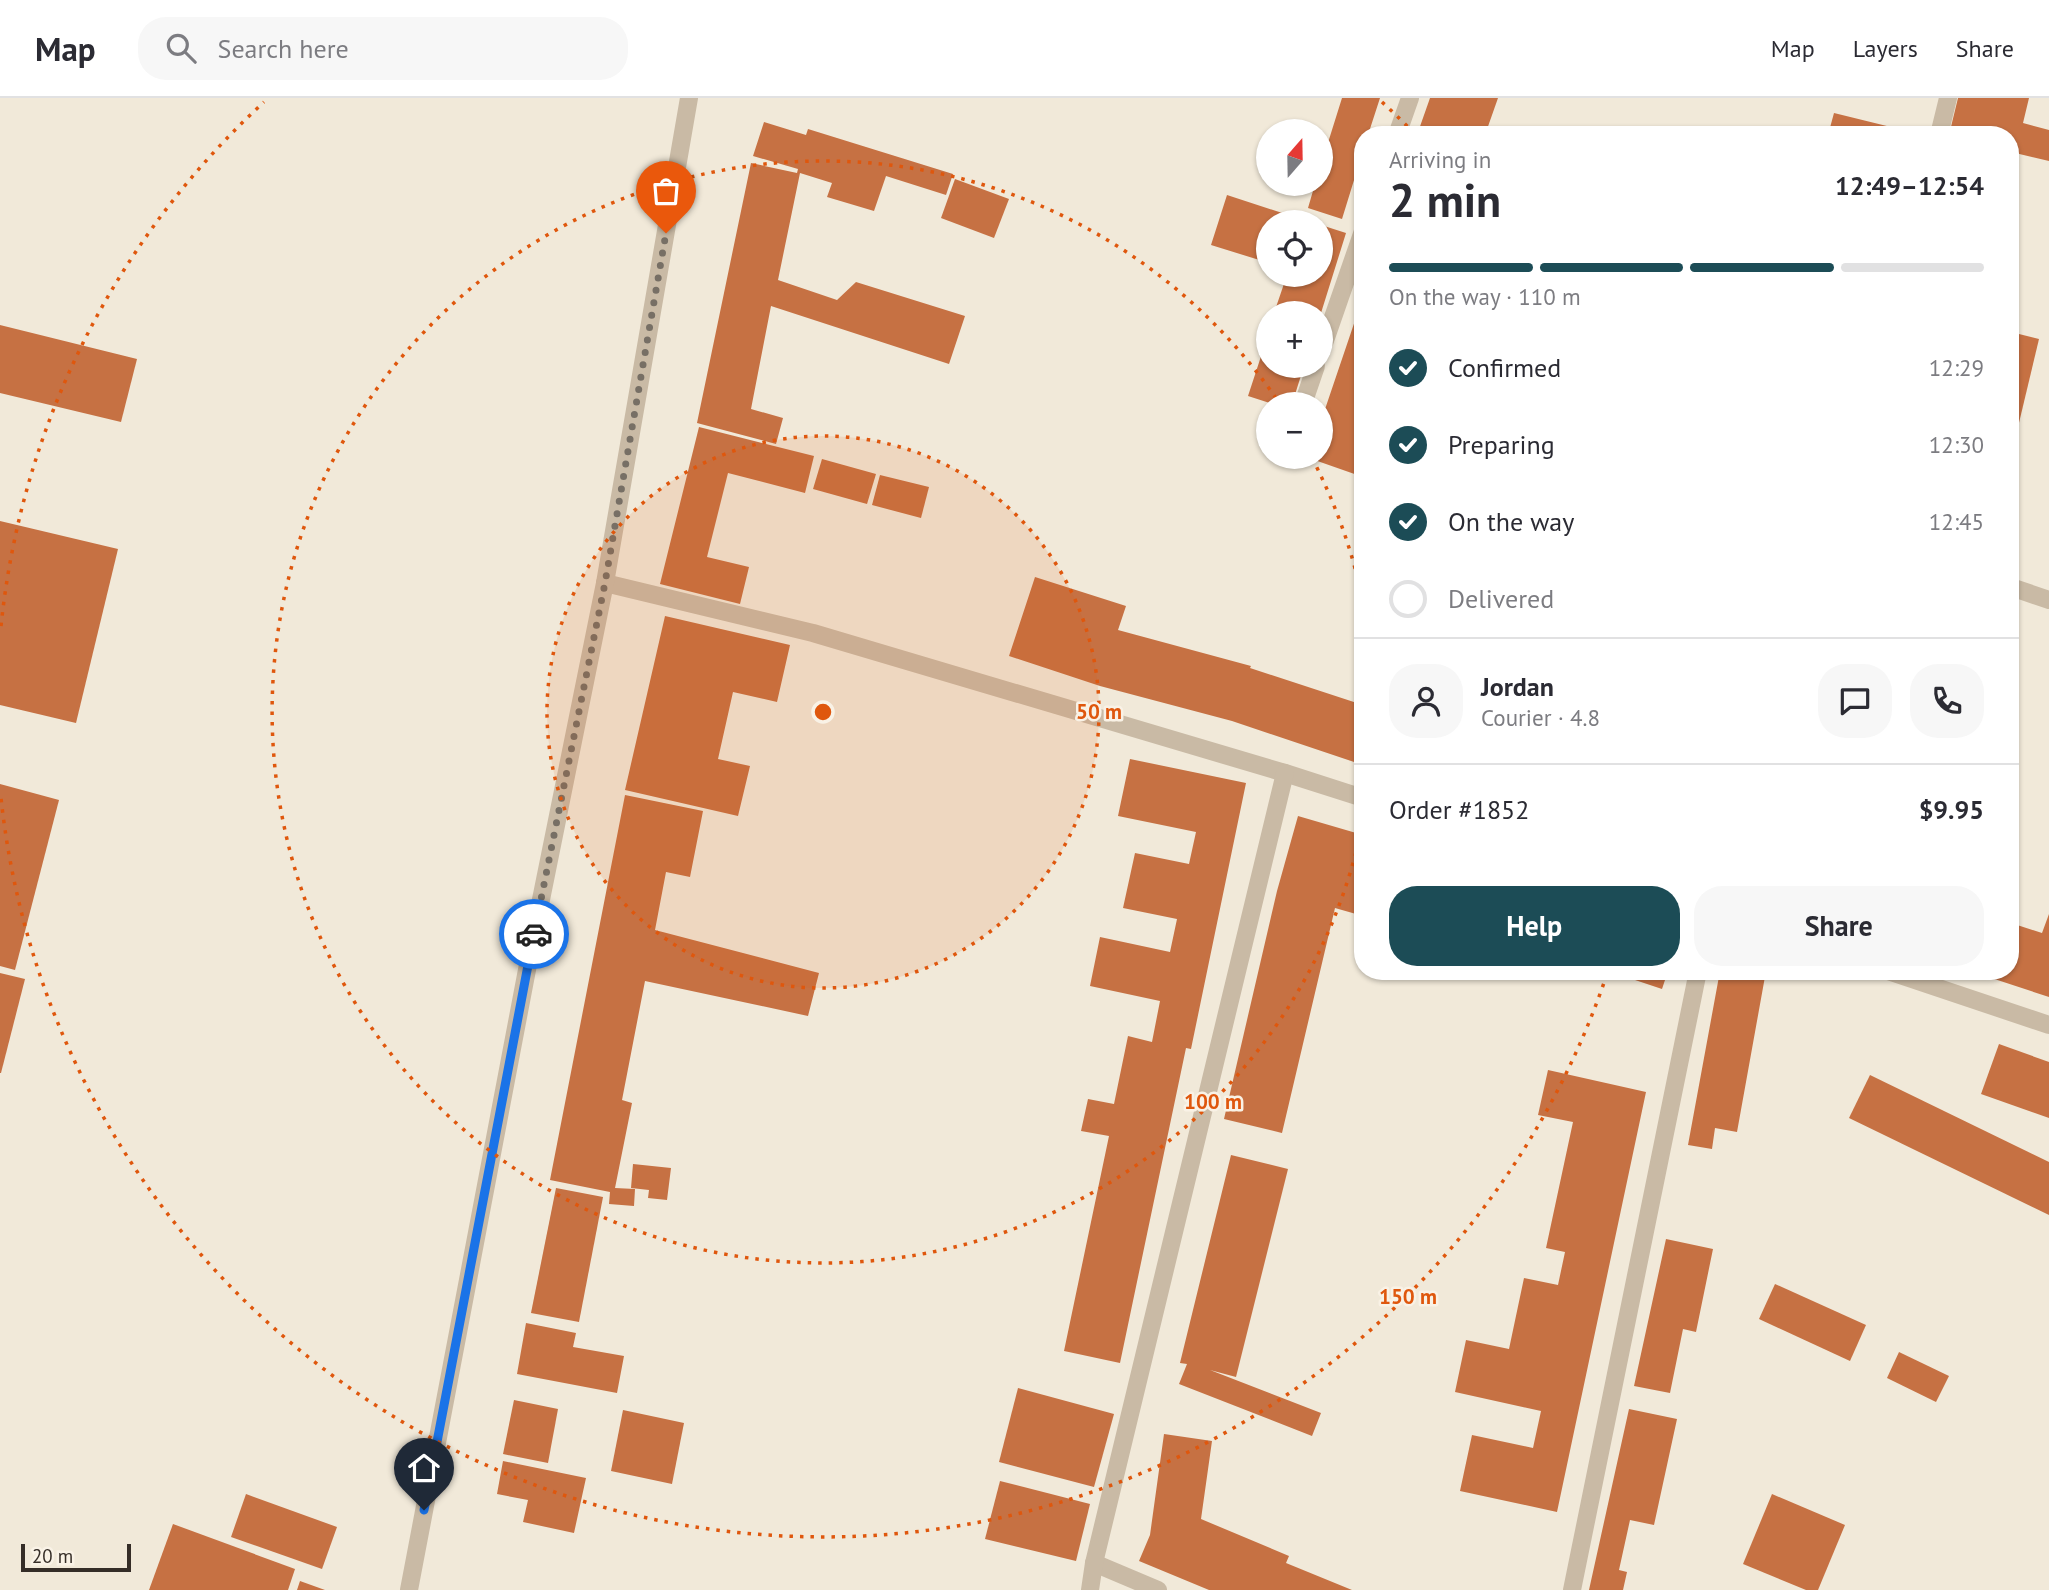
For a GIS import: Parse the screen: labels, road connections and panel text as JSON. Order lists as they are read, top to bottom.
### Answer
{
  "scale_bar": "20 m",
  "north": "top",
  "page": {
    "header": "Map",
    "search": "Search here",
    "nav": ["Map", "Layers", "Share"],
    "map_buttons": ["+", "−"],
    "heading": ["2 min", "Arriving in", "12:49–12:54"],
    "panel": [
      "Jordan",
      "Courier · 4.8",
      "Order #1852",
      "$9.95"
    ],
    "bar": "On the way · 110 m",
    "list": [
      ["Confirmed", "12:29"],
      ["Preparing", "12:30"],
      ["On the way", "12:45"],
      "Delivered"
    ],
    "buttons": ["Help", "Share"],
    "scale": "20 m"
  },
  "rings": ["50 m", "100 m", "150 m"]
}
